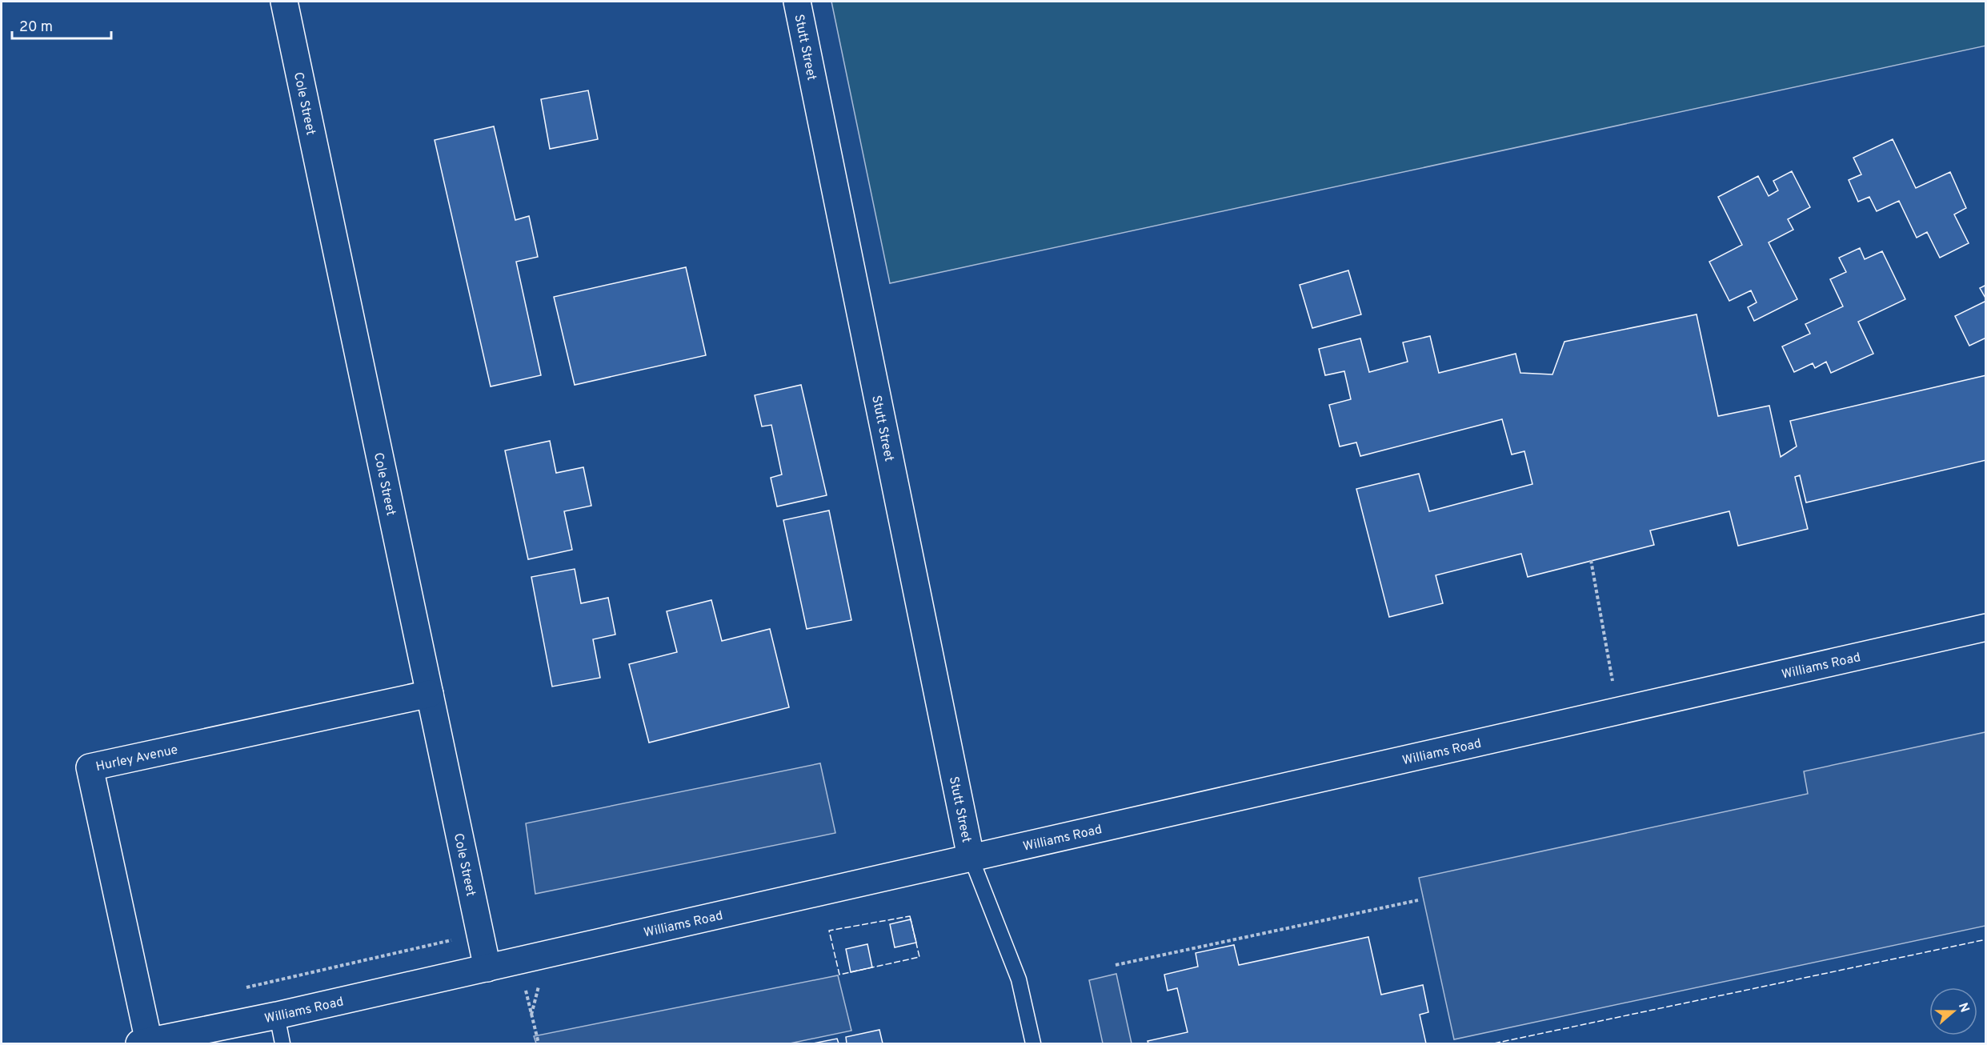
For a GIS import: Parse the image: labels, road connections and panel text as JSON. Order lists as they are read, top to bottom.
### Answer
{
  "streets": {
    "street": [
      "Stutt Street",
      "Cole Street",
      "Williams Road",
      "Hurley Avenue"
    ]
  },
  "crossings": [
    ["Stutt Street", "Williams Road"],
    ["Cole Street", "Williams Road"],
    ["Cole Street", "Hurley Avenue"],
    ["Williams Road", "Hurley Avenue"]
  ],
  "scale_bar": "20 m",
  "north": "right"
}
